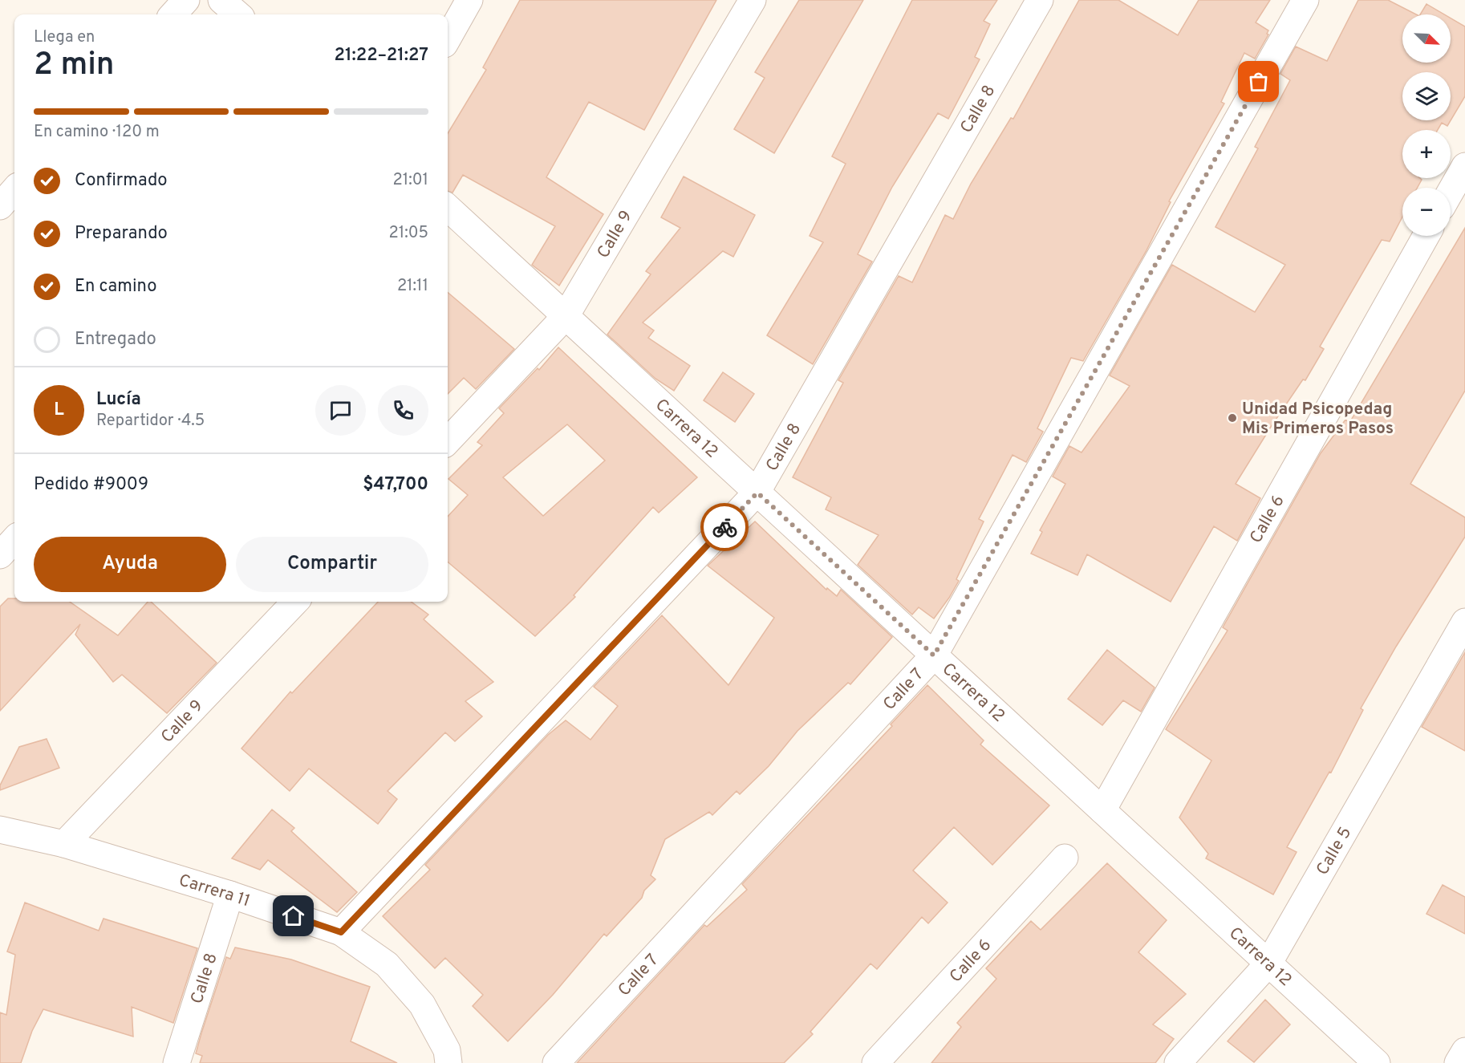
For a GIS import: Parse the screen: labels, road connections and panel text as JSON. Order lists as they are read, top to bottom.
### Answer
{
  "streets": {
    "street": [
      "Calle 8",
      "Calle 9",
      "Carrera 12",
      "Calle 6",
      "Calle 7",
      "Calle 5",
      "Carrera 11"
    ]
  },
  "crossings": [
    ["Calle 8", "Carrera 12"],
    ["Calle 8", "Carrera 11"],
    ["Calle 9", "Carrera 12"],
    ["Calle 9", "Carrera 11"],
    ["Carrera 12", "Calle 6"],
    ["Carrera 12", "Calle 7"],
    ["Carrera 12", "Calle 5"]
  ],
  "places": ["Unidad Psicopedag Mis Primeros Pasos"],
  "north": "bottom right",
  "page": {
    "map_buttons": ["+", "−"],
    "heading": ["2 min", "Llega en", "21:22–21:27"],
    "panel": [
      "Lucía",
      "Repartidor · 4.5",
      "Pedido #9009",
      "$47,700"
    ],
    "bar": "En camino · 120 m",
    "list": [
      ["Confirmado", "21:01"],
      ["Preparando", "21:05"],
      ["En camino", "21:11"],
      "Entregado"
    ],
    "round": "L",
    "buttons": ["Ayuda", "Compartir"]
  }
}
